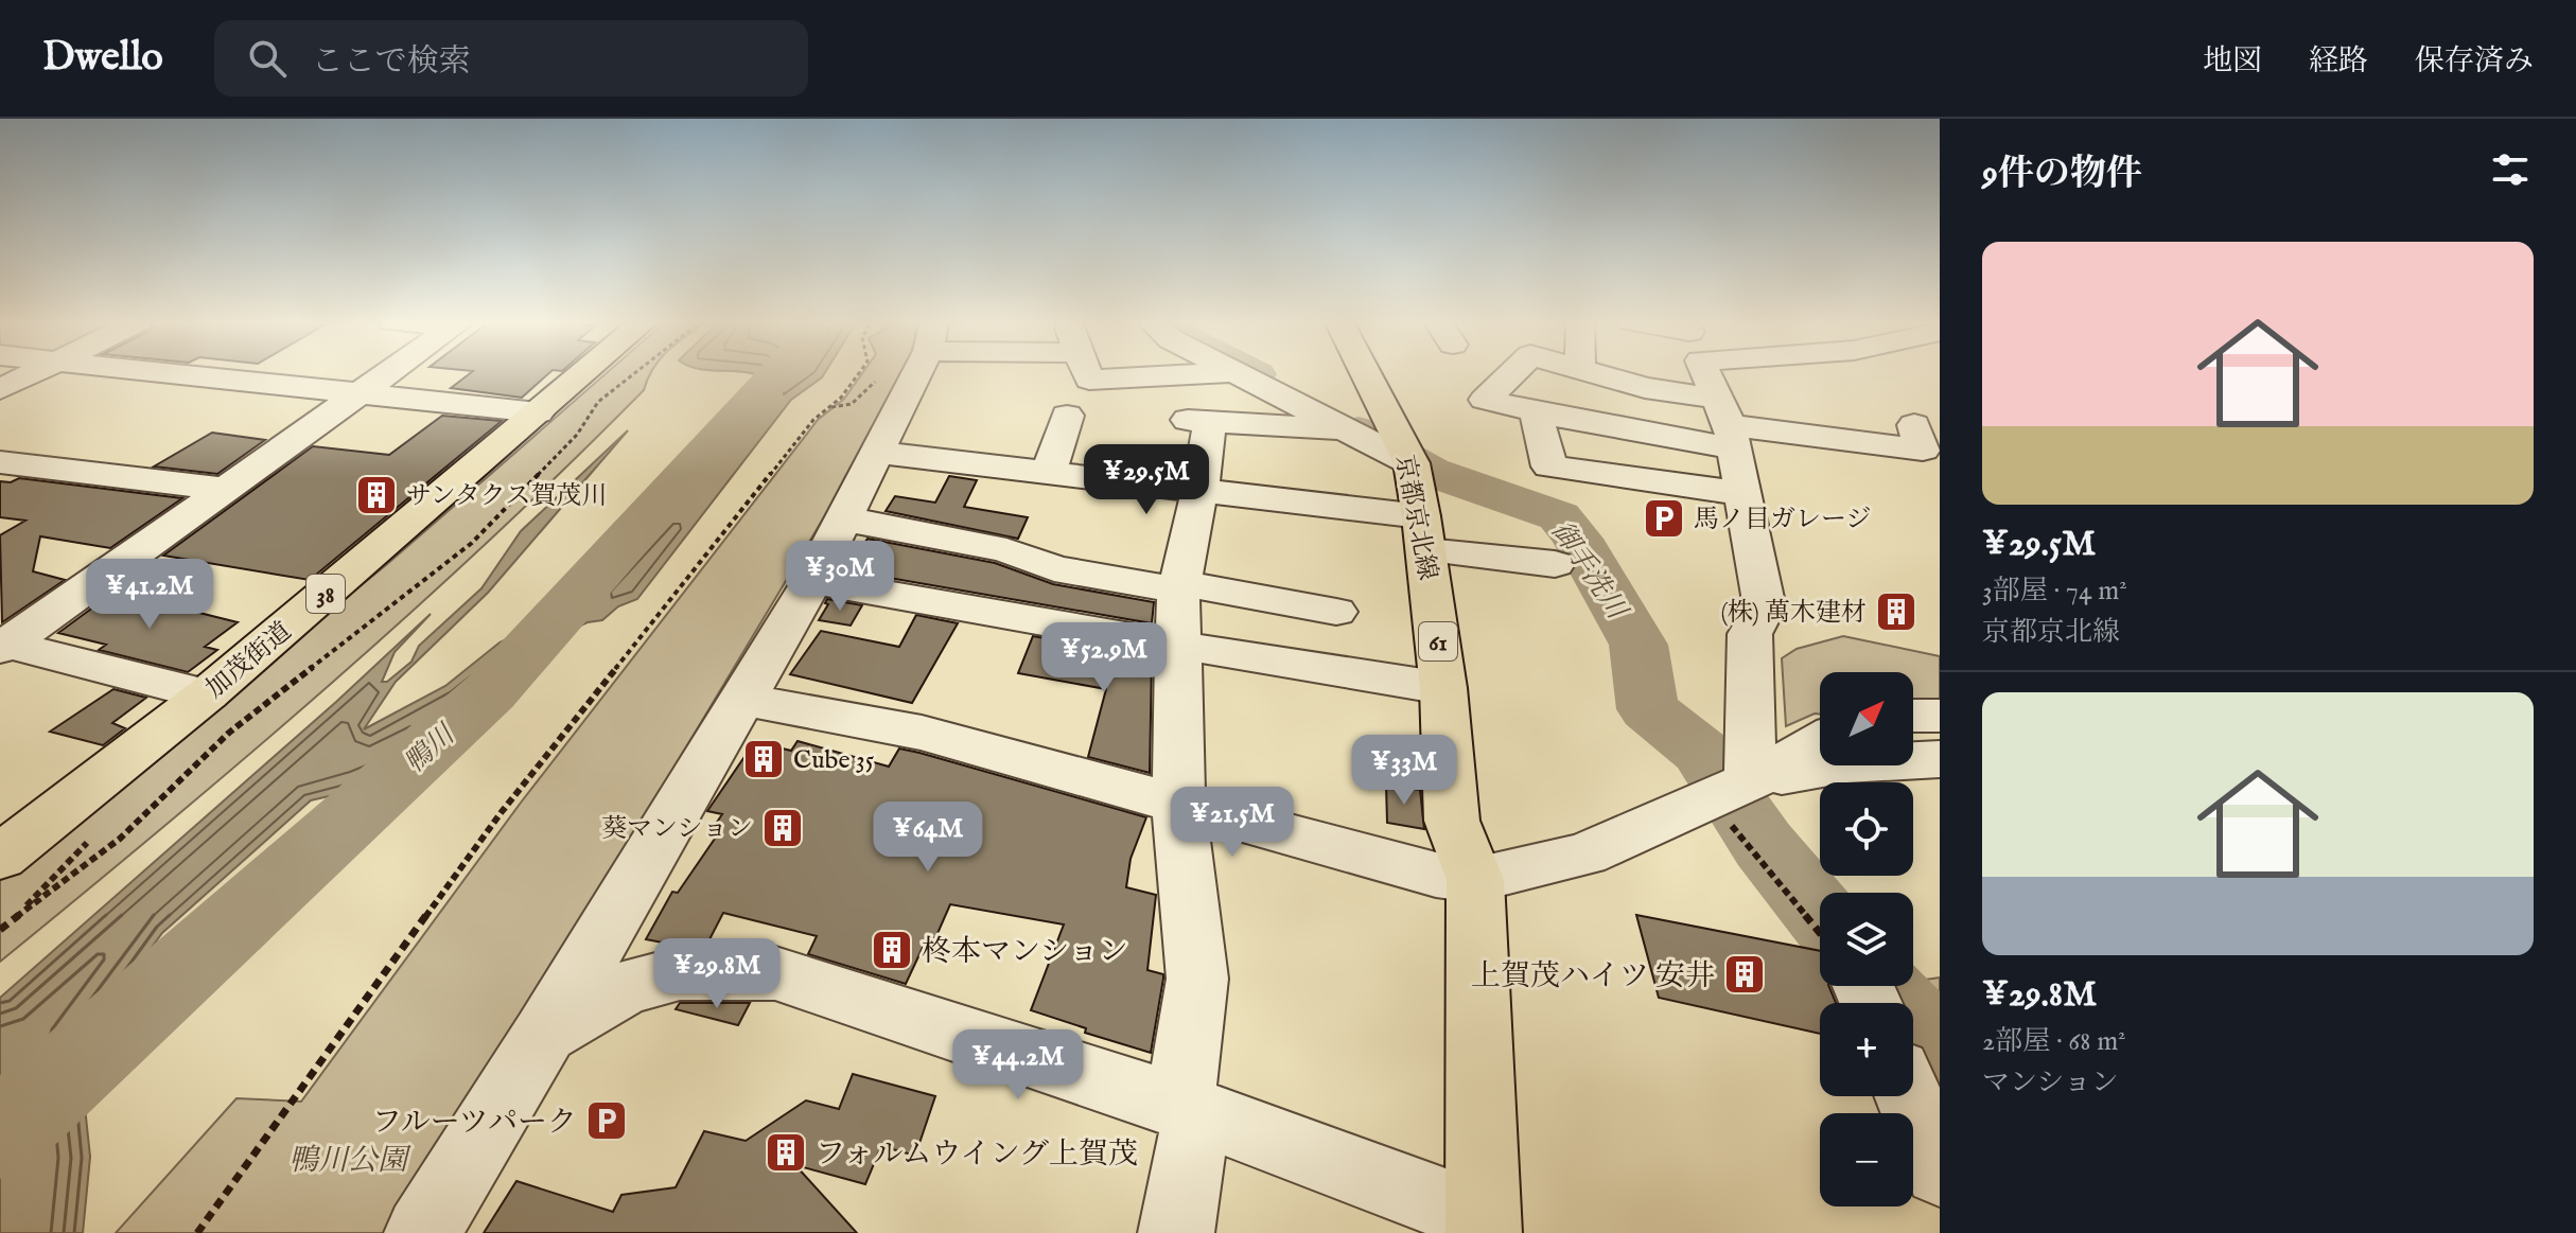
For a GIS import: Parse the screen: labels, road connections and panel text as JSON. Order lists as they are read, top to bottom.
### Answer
{
  "streets": {
    "main road": [
      "京都京北線",
      "38",
      "61",
      "加茂街道"
    ]
  },
  "water": ["御手洗川", "鴨川"],
  "parks": ["鴨川公園"],
  "places": {
    "building": [
      "サンタクス賀茂川",
      "(株) 萬木建材",
      "Cube 35",
      "葵マンション",
      "柊本マンション",
      "上賀茂ハイツ 安井",
      "フォルムウイング上賀茂"
    ],
    "parking": ["馬ノ目ガレージ", "フルーツパーク"]
  },
  "north": "top right",
  "page": {
    "header": "Dwello",
    "search": "ここで検索",
    "nav": ["地図", "経路", "保存済み"],
    "heading": "9件の物件",
    "list": [
      {
        "name": "¥29.5M",
        "note": "3部屋 · 74 m² · 京都京北線"
      },
      {
        "name": "¥29.8M",
        "note": "2部屋 · 68 m² · マンション"
      }
    ],
    "price": [
      "¥29.5M",
      "¥30M",
      "¥41.2M",
      "¥52.9M",
      "¥33M",
      "¥21.5M",
      "¥64M",
      "¥29.8M",
      "¥44.2M"
    ],
    "map_buttons": ["+", "−"]
  }
}
